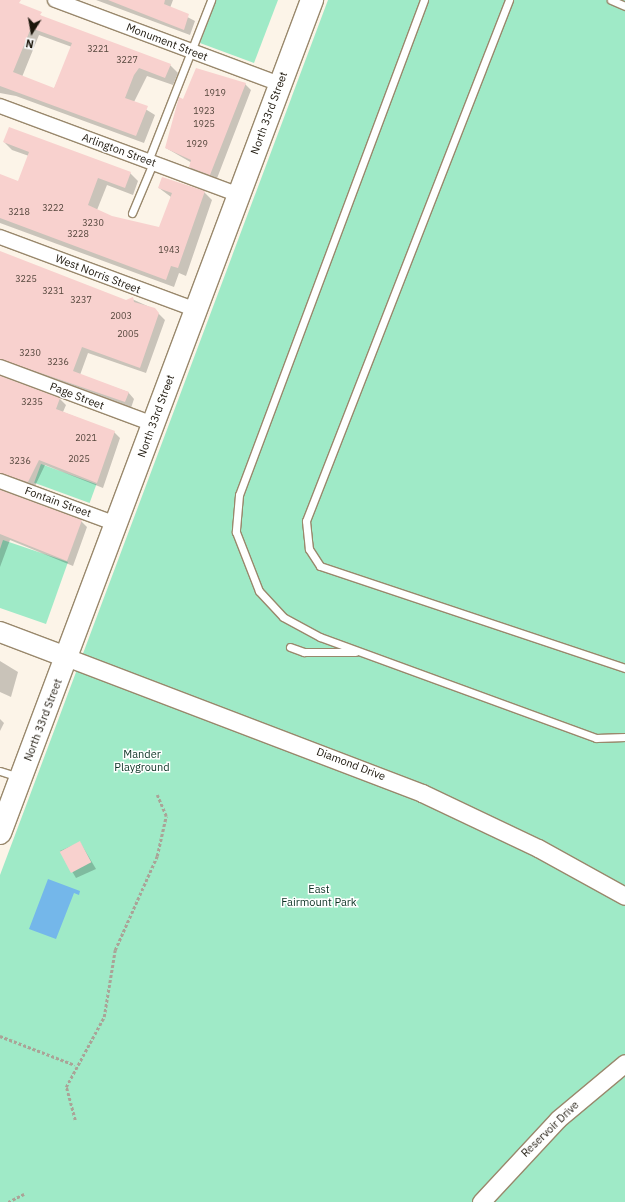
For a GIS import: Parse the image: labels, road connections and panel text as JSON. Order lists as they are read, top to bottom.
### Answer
{
  "streets": {
    "main road": ["North 33rd Street"],
    "street": [
      "Monument Street",
      "Arlington Street",
      "West Norris Street",
      "Page Street",
      "Fontain Street",
      "Diamond Drive",
      "Reservoir Drive"
    ]
  },
  "crossings": [
    ["Monument Street", "North 33rd Street"],
    ["North 33rd Street", "Arlington Street"],
    ["North 33rd Street", "West Norris Street"],
    ["North 33rd Street", "Page Street"],
    ["North 33rd Street", "Fontain Street"],
    ["North 33rd Street", "Diamond Drive"]
  ],
  "parks": ["Mander Playground", "East Fairmount Park"],
  "house_numbers": [
    "3221",
    "3227",
    "1919",
    "1923",
    "1925",
    "1929",
    "3222",
    "3218",
    "3230",
    "3228",
    "1943",
    "3225",
    "3231",
    "3237",
    "2003",
    "2005",
    "3230",
    "3236",
    "3235",
    "2021",
    "2025",
    "3236"
  ],
  "north": "bottom"
}
